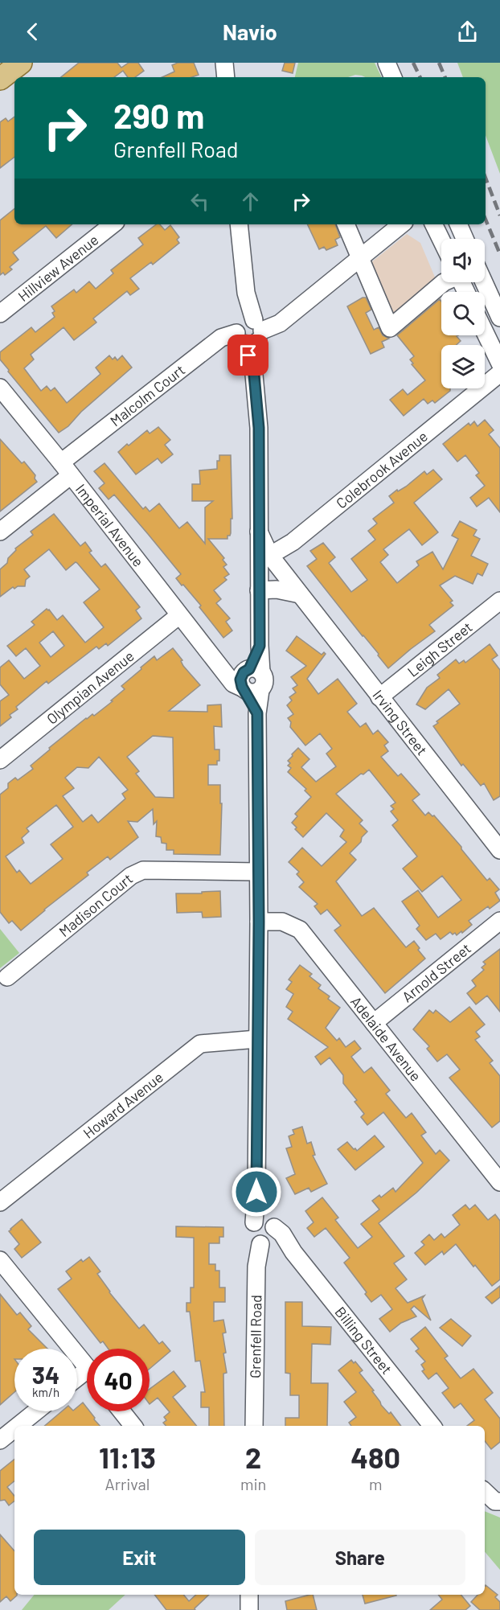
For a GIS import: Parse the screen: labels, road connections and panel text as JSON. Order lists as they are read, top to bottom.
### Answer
{
  "streets": {
    "street": [
      "Hillview Avenue",
      "Malcolm Court",
      "Colebrook Avenue",
      "Imperial Avenue",
      "Leigh Street",
      "Olympian Avenue",
      "Irving Street",
      "Madison Court",
      "Arnold Street",
      "Adelaide Avenue",
      "Howard Avenue",
      "Grenfell Road",
      "Billing Street"
    ]
  },
  "crossings": [
    ["Malcolm Court", "Imperial Avenue"],
    ["Malcolm Court", "Irving Street"],
    ["Colebrook Avenue", "Irving Street"],
    ["Colebrook Avenue", "Grenfell Road"],
    ["Imperial Avenue", "Olympian Avenue"],
    ["Imperial Avenue", "Grenfell Road"],
    ["Leigh Street", "Irving Street"],
    ["Irving Street", "Grenfell Road"],
    ["Madison Court", "Grenfell Road"],
    ["Arnold Street", "Adelaide Avenue"],
    ["Adelaide Avenue", "Grenfell Road"],
    ["Howard Avenue", "Grenfell Road"],
    ["Grenfell Road", "Billing Street"]
  ],
  "page": {
    "header": "Navio",
    "turn": ["290 m", "Grenfell Road"],
    "speed": "34 km/h",
    "limit": "40",
    "eta": [
      "11:13",
      "Arrival",
      "2",
      "min",
      "480",
      "m"
    ],
    "buttons": ["Exit", "Share"]
  }
}
